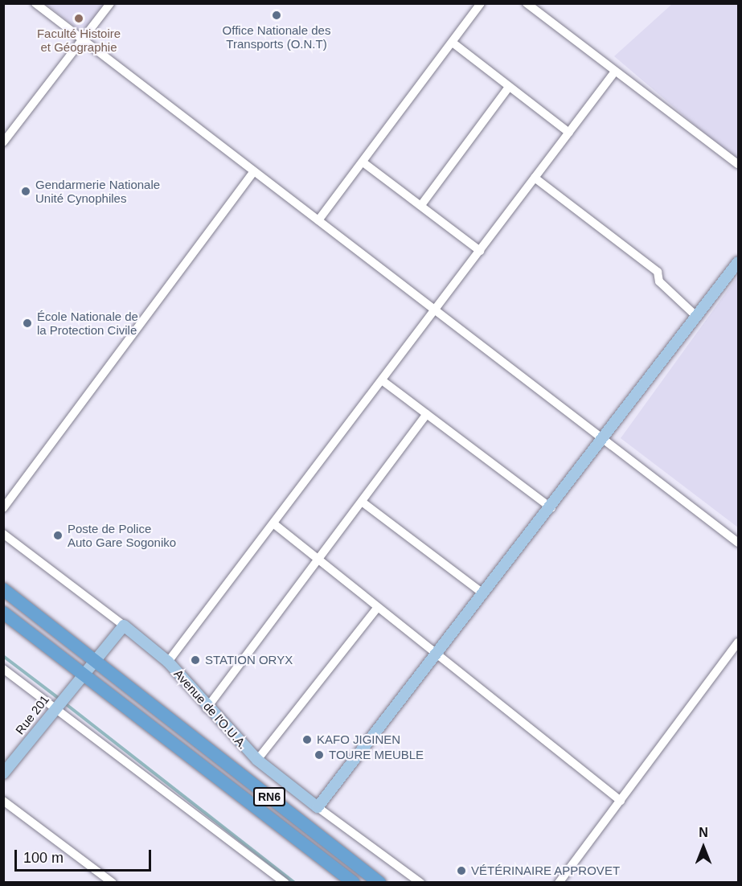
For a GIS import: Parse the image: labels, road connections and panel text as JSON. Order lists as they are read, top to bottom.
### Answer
{
  "streets": {
    "highway": ["Avenue de l'O.U.A.", "RN6"],
    "main road": ["Rue 201"]
  },
  "crossings": [
    ["Avenue de l'O.U.A.", "Rue 201"],
    ["Rue 201", "RN6"]
  ],
  "places": [
    "Office Nationale des Transports (O.N.T)",
    "Faculté Histoire et Géographie",
    "Gendarmerie Nationale Unité Cynophiles",
    "École Nationale de la Protection Civile",
    "Poste de Police Auto Gare Sogoniko",
    "STATION ORYX",
    "KAFO JIGINEN",
    "TOURE MEUBLE",
    "VÉTÉRINAIRE APPROVET"
  ],
  "scale_bar": "100 m",
  "north": "top"
}
